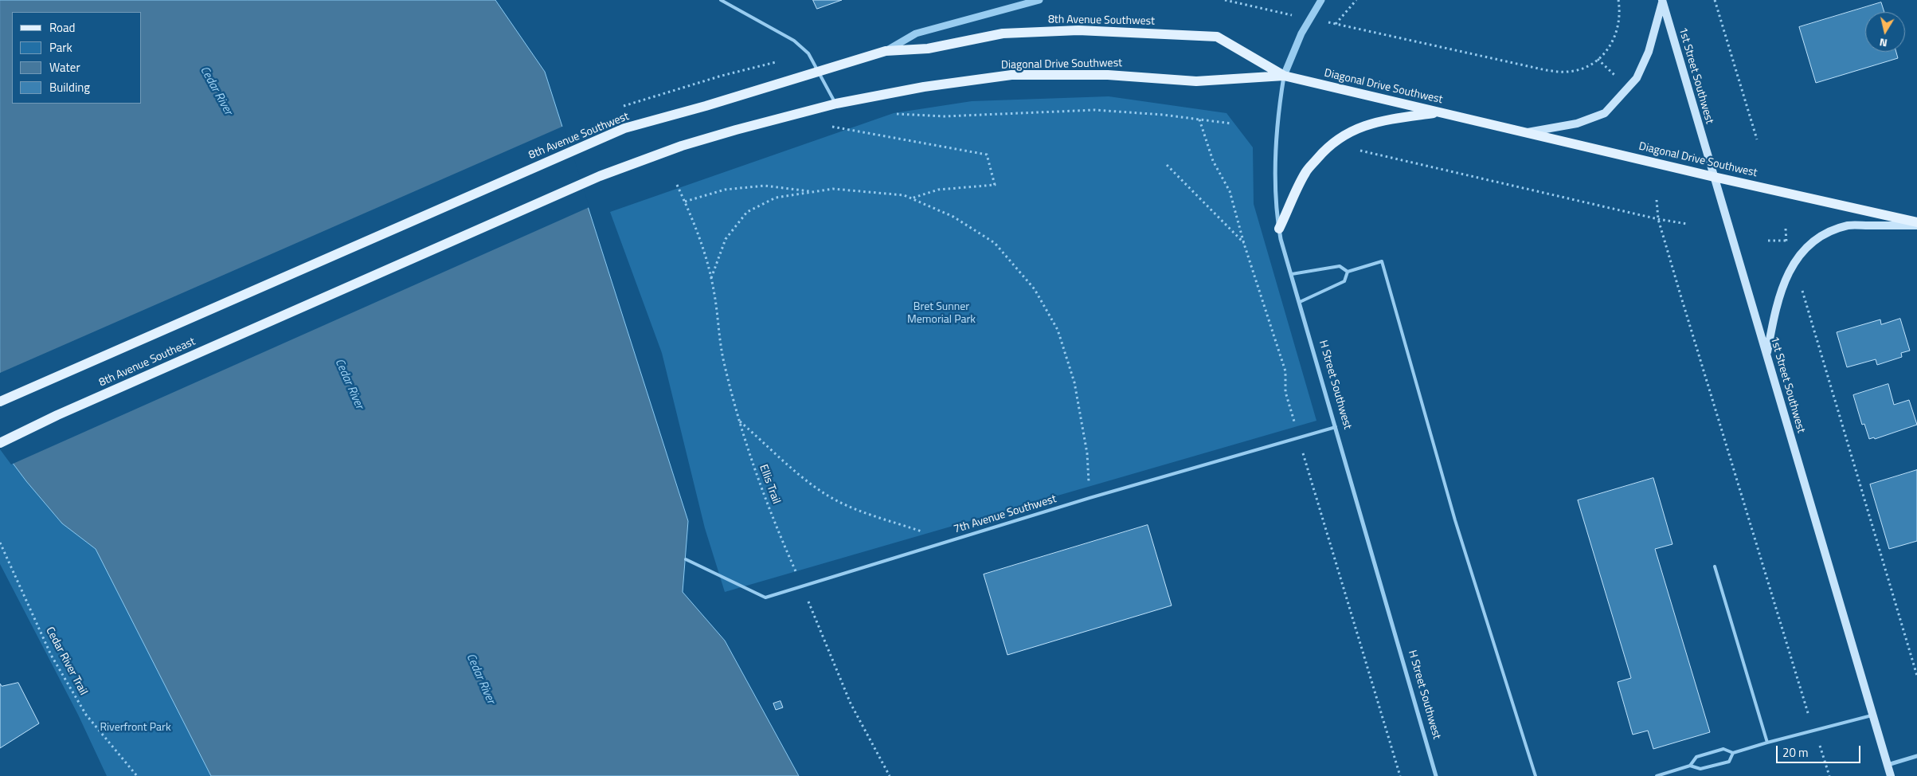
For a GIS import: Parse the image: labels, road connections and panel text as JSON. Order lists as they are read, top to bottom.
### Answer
{
  "streets": {
    "main road": [
      "8th Avenue Southwest",
      "Diagonal Drive Southwest",
      "1st Street Southwest",
      "8th Avenue Southeast"
    ],
    "street": ["H Street Southwest"],
    "lane": ["7th Avenue Southwest"],
    "path": ["Ellis Trail", "Cedar River Trail"]
  },
  "crossings": [
    ["8th Avenue Southwest", "Diagonal Drive Southwest"],
    ["8th Avenue Southwest", "H Street Southwest"],
    ["Diagonal Drive Southwest", "1st Street Southwest"],
    ["Diagonal Drive Southwest", "8th Avenue Southeast"],
    ["Diagonal Drive Southwest", "H Street Southwest"],
    ["H Street Southwest", "7th Avenue Southwest"],
    ["Ellis Trail", "7th Avenue Southwest"]
  ],
  "water": ["Cedar River"],
  "parks": ["Bret Sunner Memorial Park", "Riverfront Park"],
  "legend": [
    "Road",
    "Park",
    "Water",
    "Building"
  ],
  "scale_bar": "20 m",
  "north": "bottom"
}
